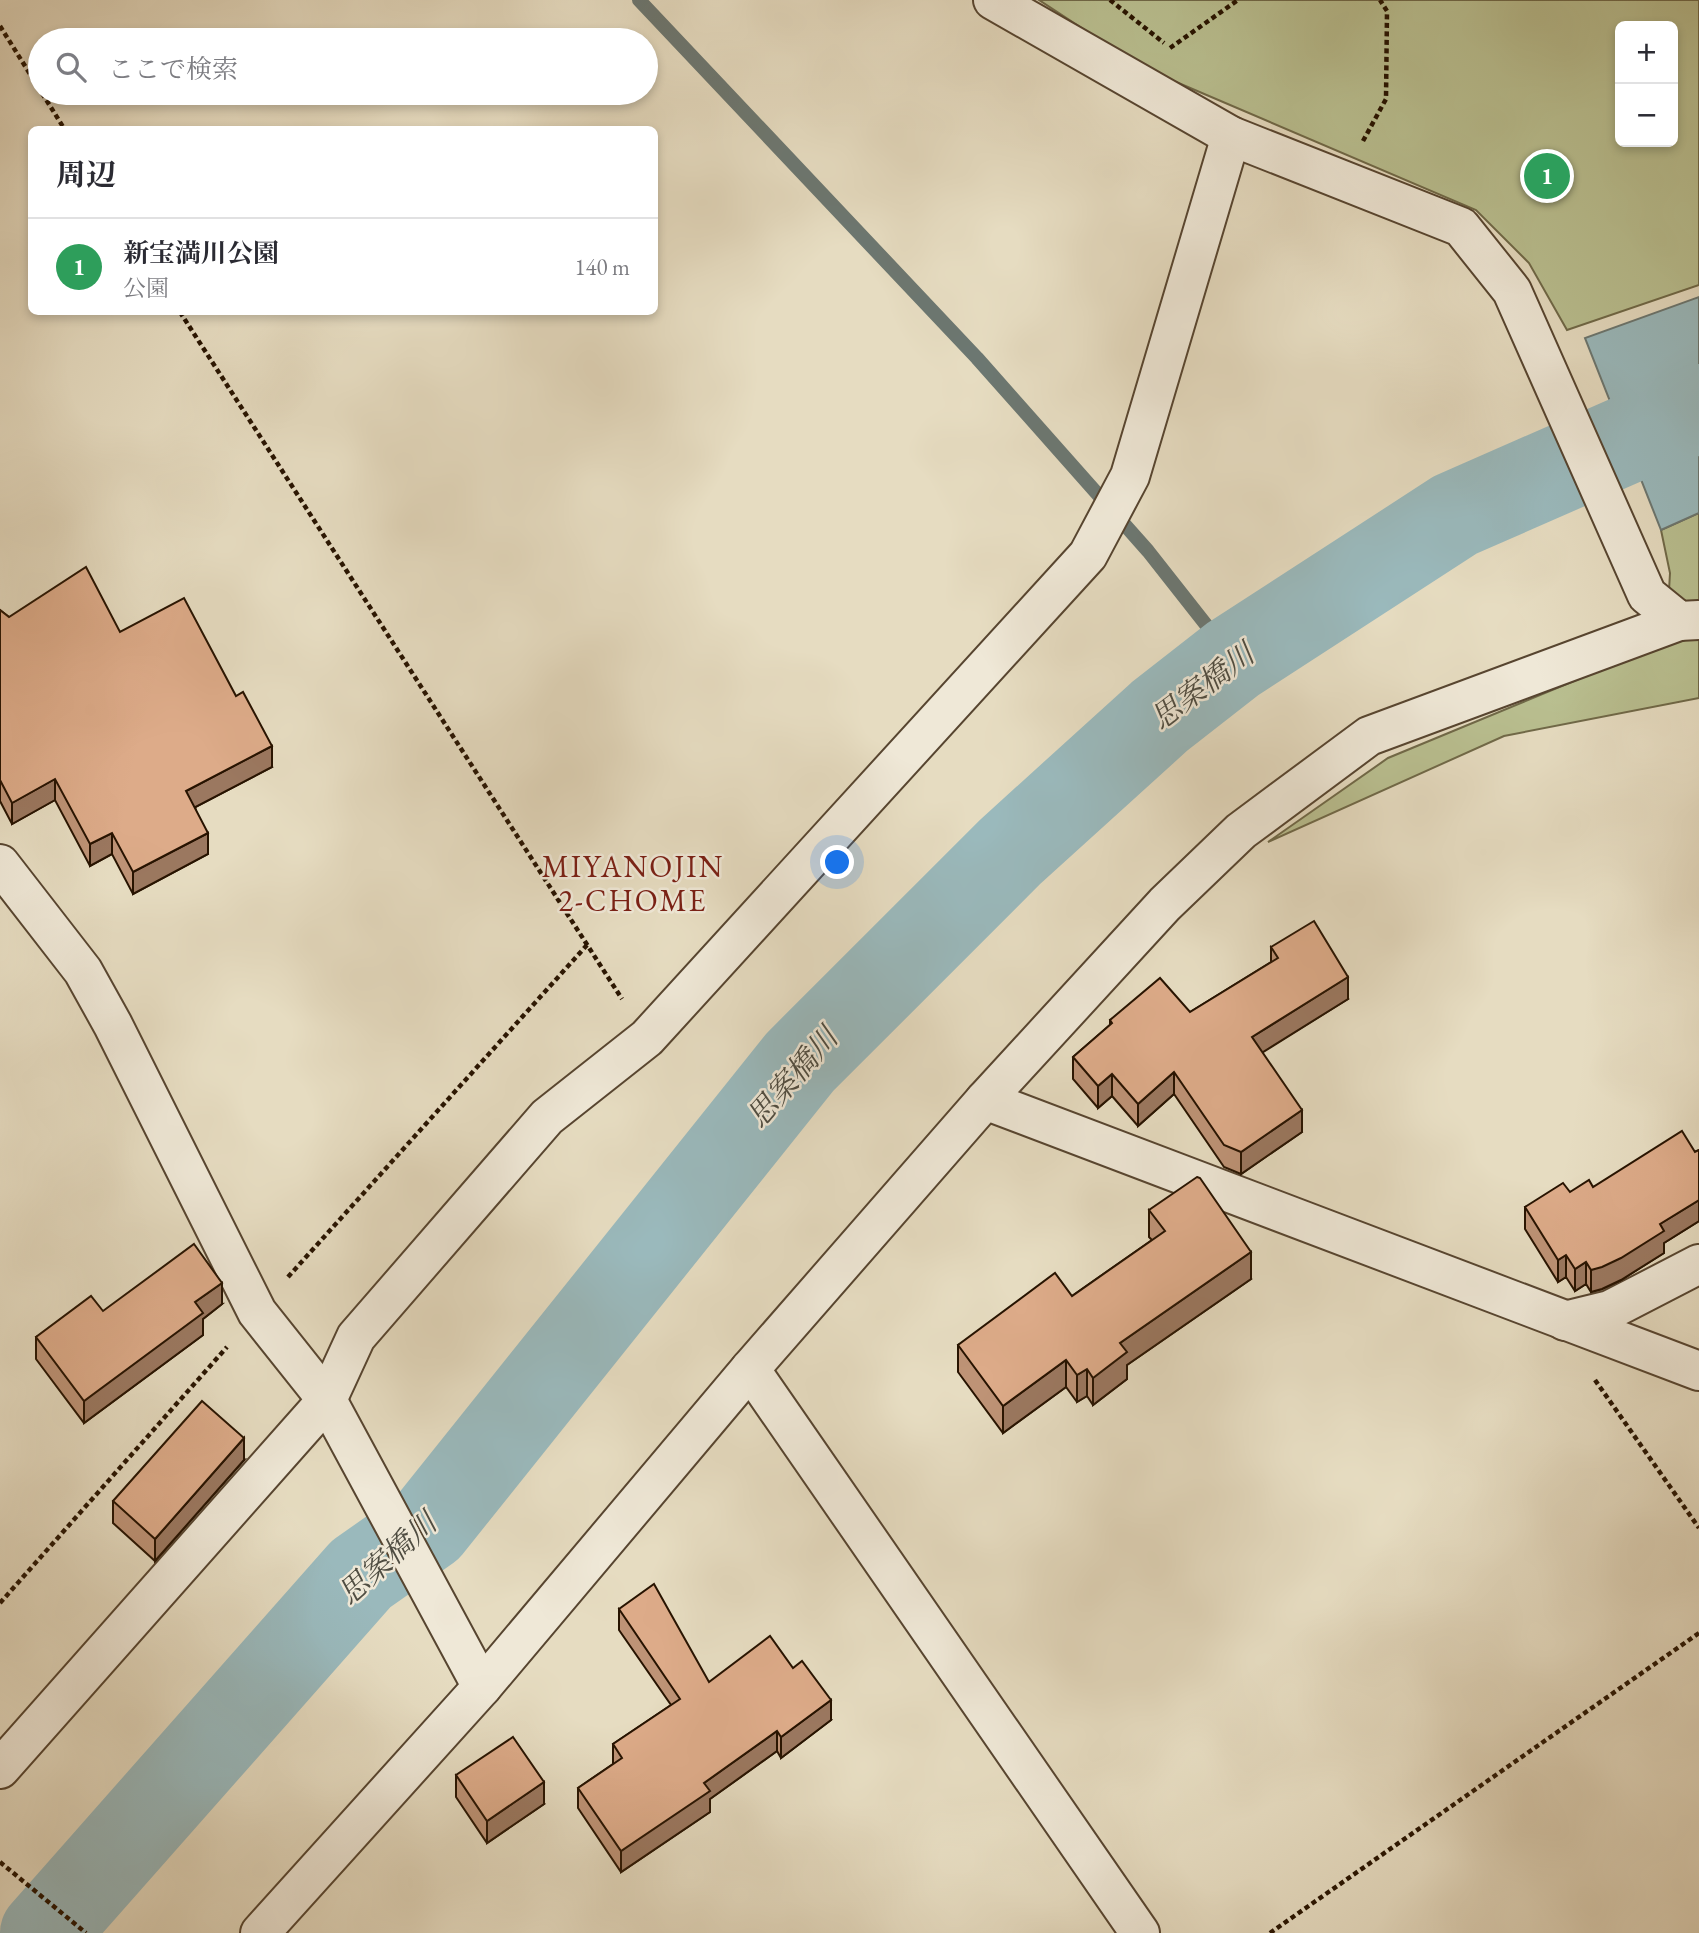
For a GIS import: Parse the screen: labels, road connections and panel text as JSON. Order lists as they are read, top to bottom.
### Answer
{
  "districts": ["MIYANOJIN 2-CHOME"],
  "water": ["思案橋川"],
  "page": {
    "map_buttons": ["+", "−"],
    "search": "ここで検索",
    "heading": "周辺",
    "pins": "1",
    "list": [
      {
        "mark": "1",
        "name": "新宝満川公園",
        "note": "公園",
        "value": "140 m"
      }
    ]
  }
}
